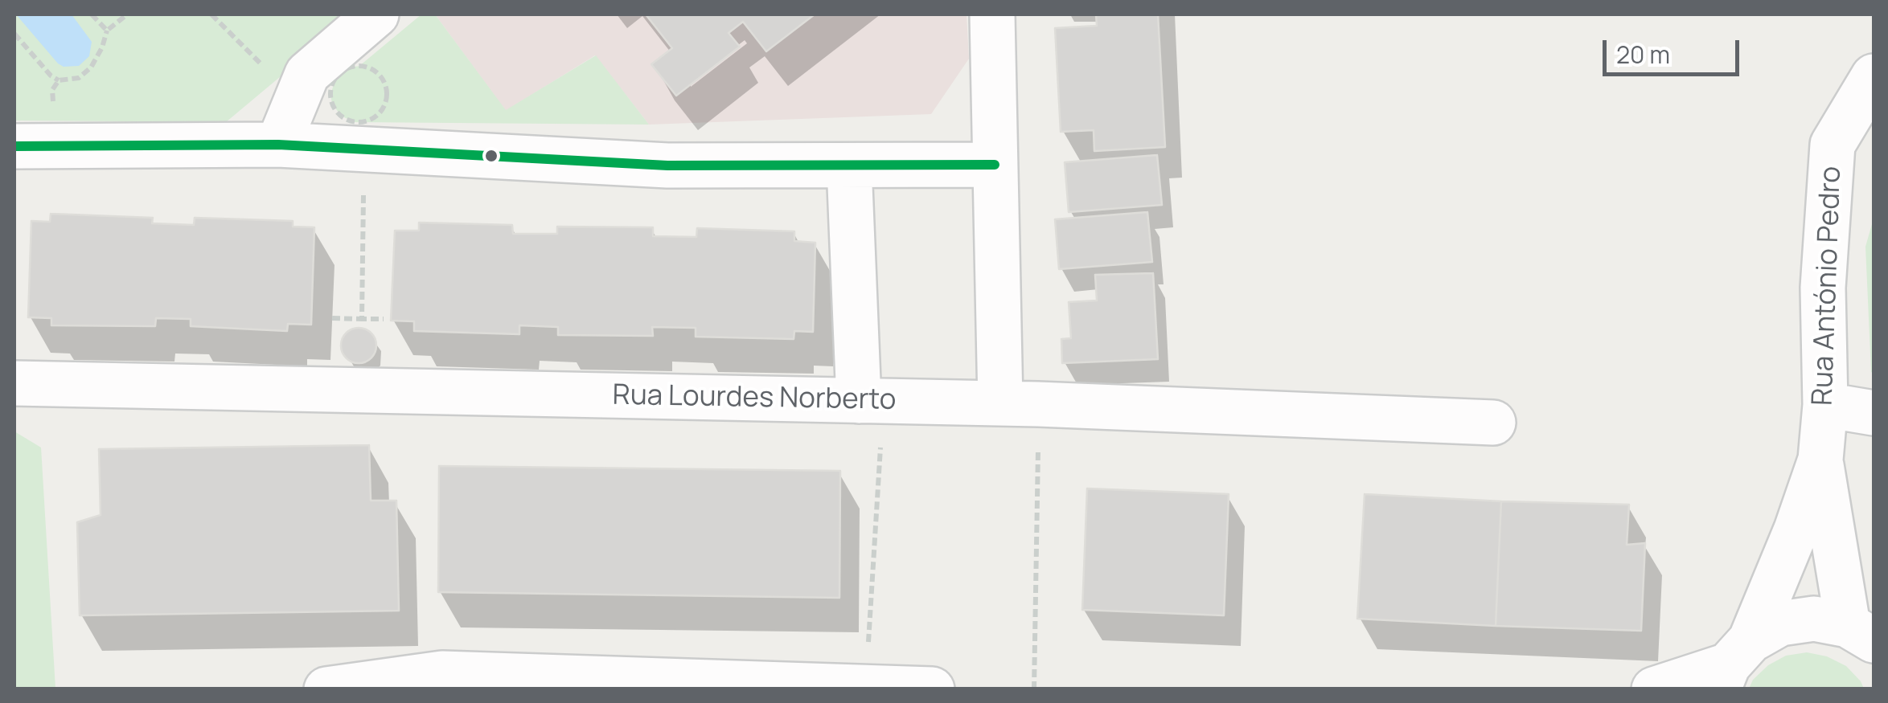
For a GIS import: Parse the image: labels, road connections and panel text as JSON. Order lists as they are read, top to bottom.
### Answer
{
  "streets": {
    "street": ["Rua António Pedro", "Rua Lourdes Norberto"]
  },
  "scale_bar": "20 m"
}
